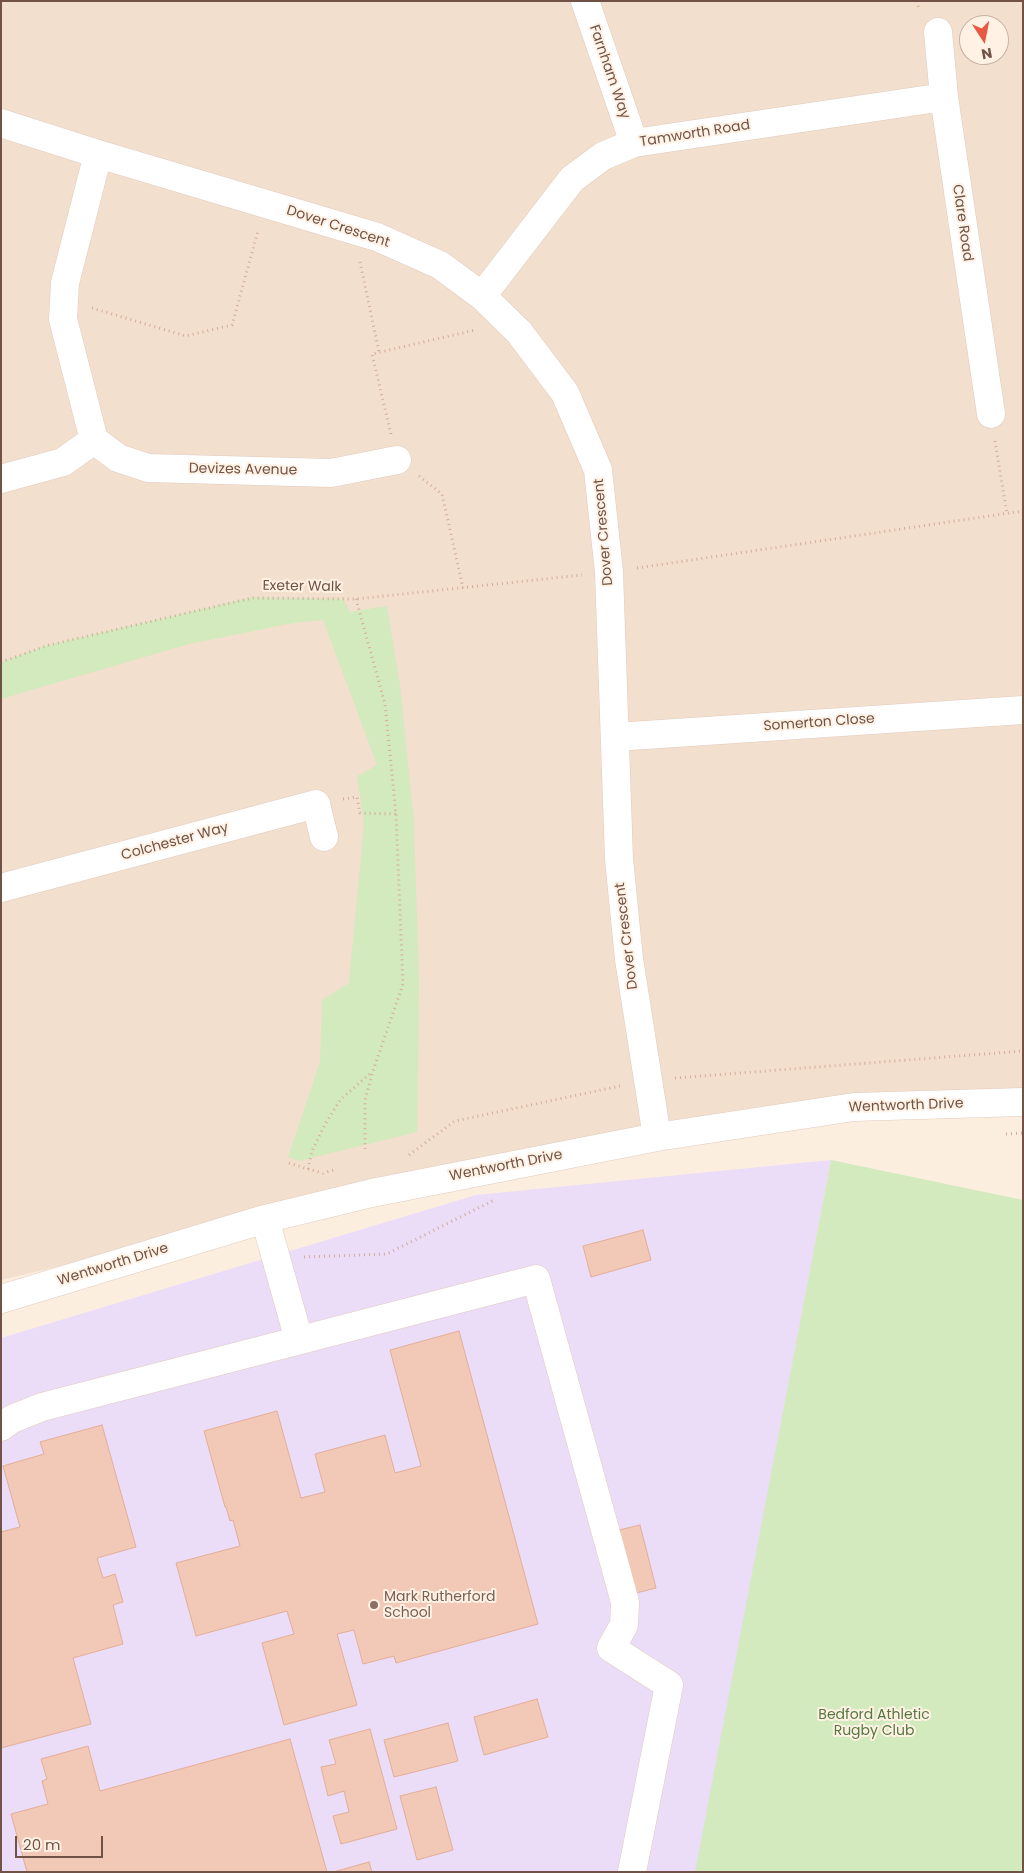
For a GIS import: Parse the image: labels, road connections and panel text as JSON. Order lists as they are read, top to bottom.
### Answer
{
  "streets": {
    "street": [
      "Farnham Way",
      "Tamworth Road",
      "Clare Road",
      "Dover Crescent",
      "Devizes Avenue",
      "Somerton Close",
      "Colchester Way",
      "Wentworth Drive"
    ],
    "path": ["Exeter Walk"]
  },
  "crossings": [
    ["Farnham Way", "Tamworth Road"],
    ["Tamworth Road", "Clare Road"],
    ["Tamworth Road", "Dover Crescent"],
    ["Dover Crescent", "Exeter Walk"],
    ["Dover Crescent", "Somerton Close"],
    ["Dover Crescent", "Wentworth Drive"]
  ],
  "parks": ["Bedford Athletic Rugby Club"],
  "places": ["Mark Rutherford School"],
  "scale_bar": "20 m",
  "north": "bottom"
}
